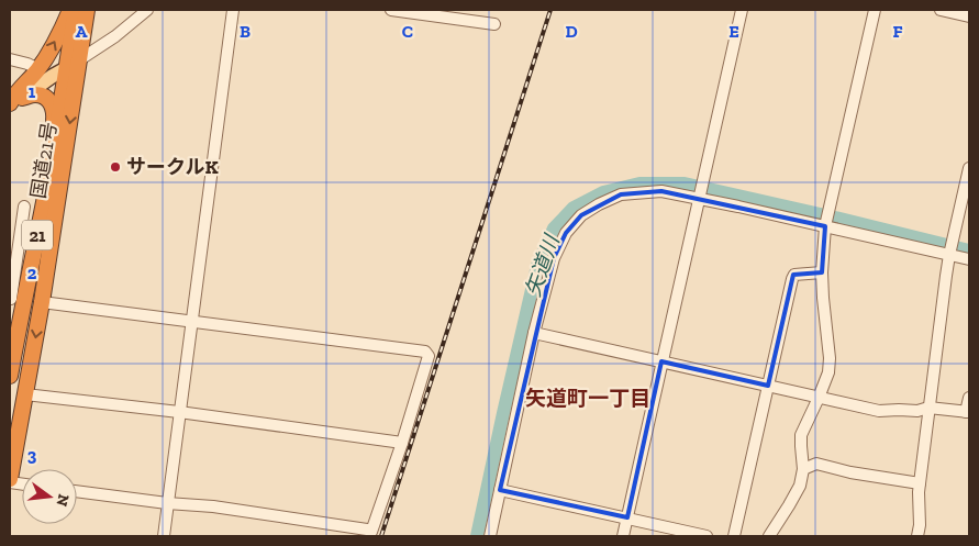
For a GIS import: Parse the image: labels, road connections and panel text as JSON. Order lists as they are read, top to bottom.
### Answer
{
  "streets": {
    "highway": ["国道21号", "21"]
  },
  "crossings": [
    ["国道21号", "21"]
  ],
  "districts": ["矢道町一丁目"],
  "water": ["矢道川"],
  "places": ["サークルK"],
  "north": "right",
  "grid": {
    "columns": [
      "A",
      "B",
      "C",
      "D",
      "E",
      "F"
    ],
    "rows": ["1", "2", "3"]
  }
}
